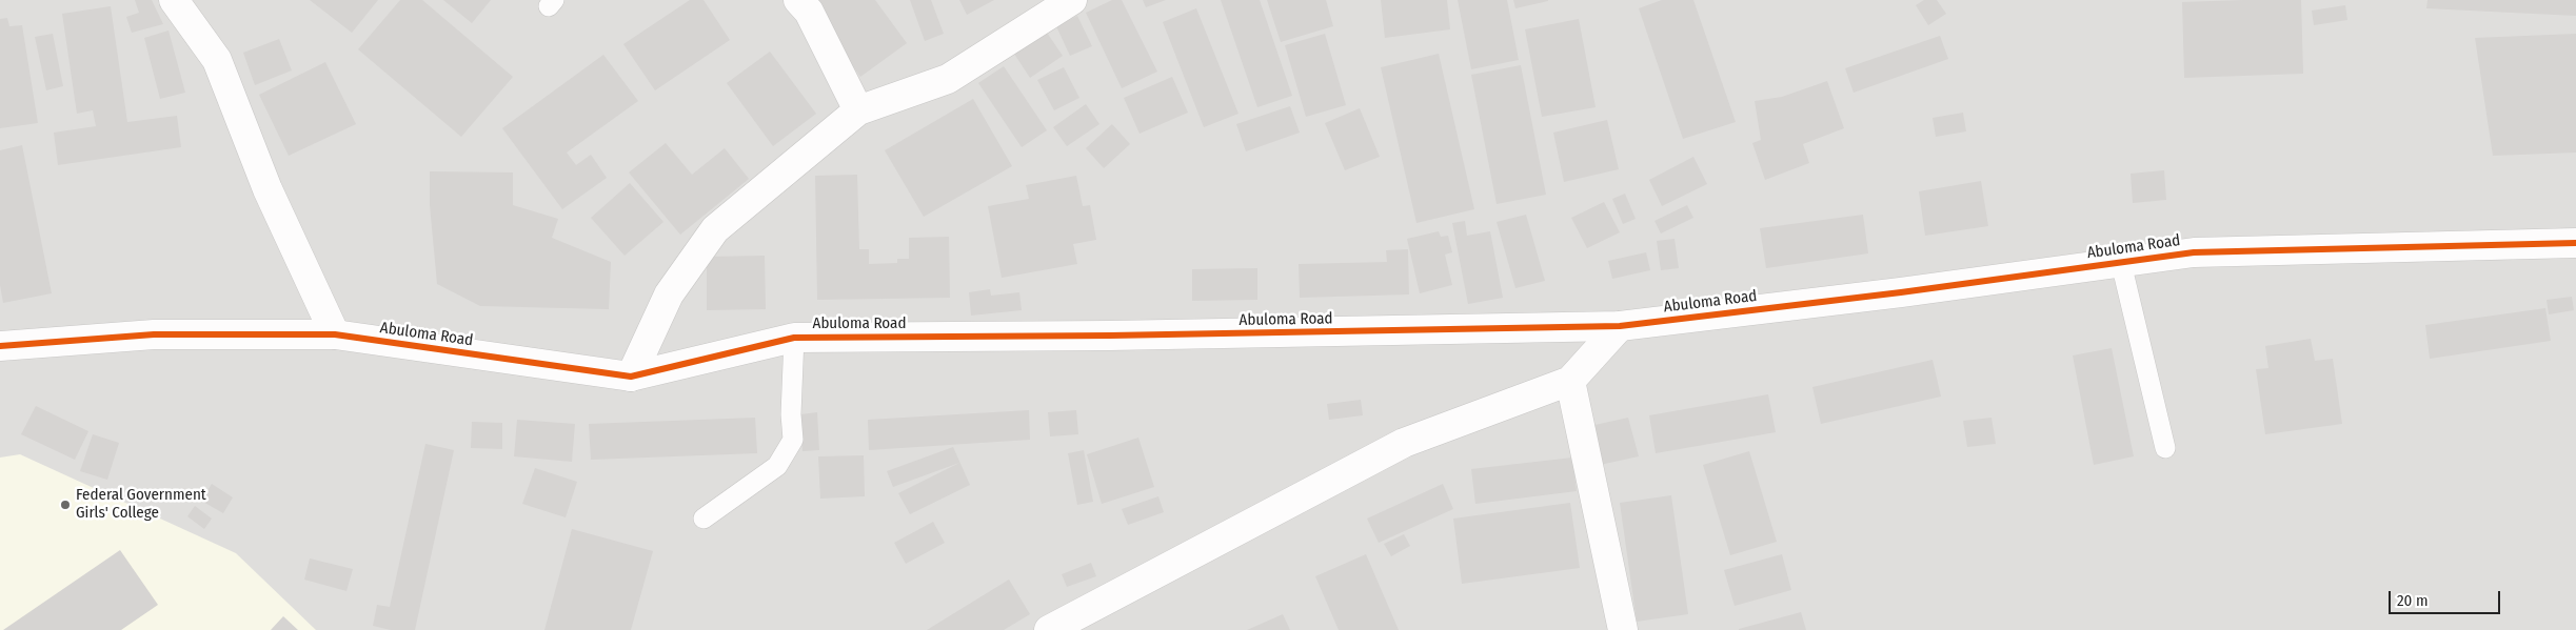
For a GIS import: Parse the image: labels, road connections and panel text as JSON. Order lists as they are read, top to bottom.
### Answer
{
  "streets": {
    "street": ["Abuloma Road"]
  },
  "places": ["Federal Government Girls' College"],
  "scale_bar": "20 m"
}
